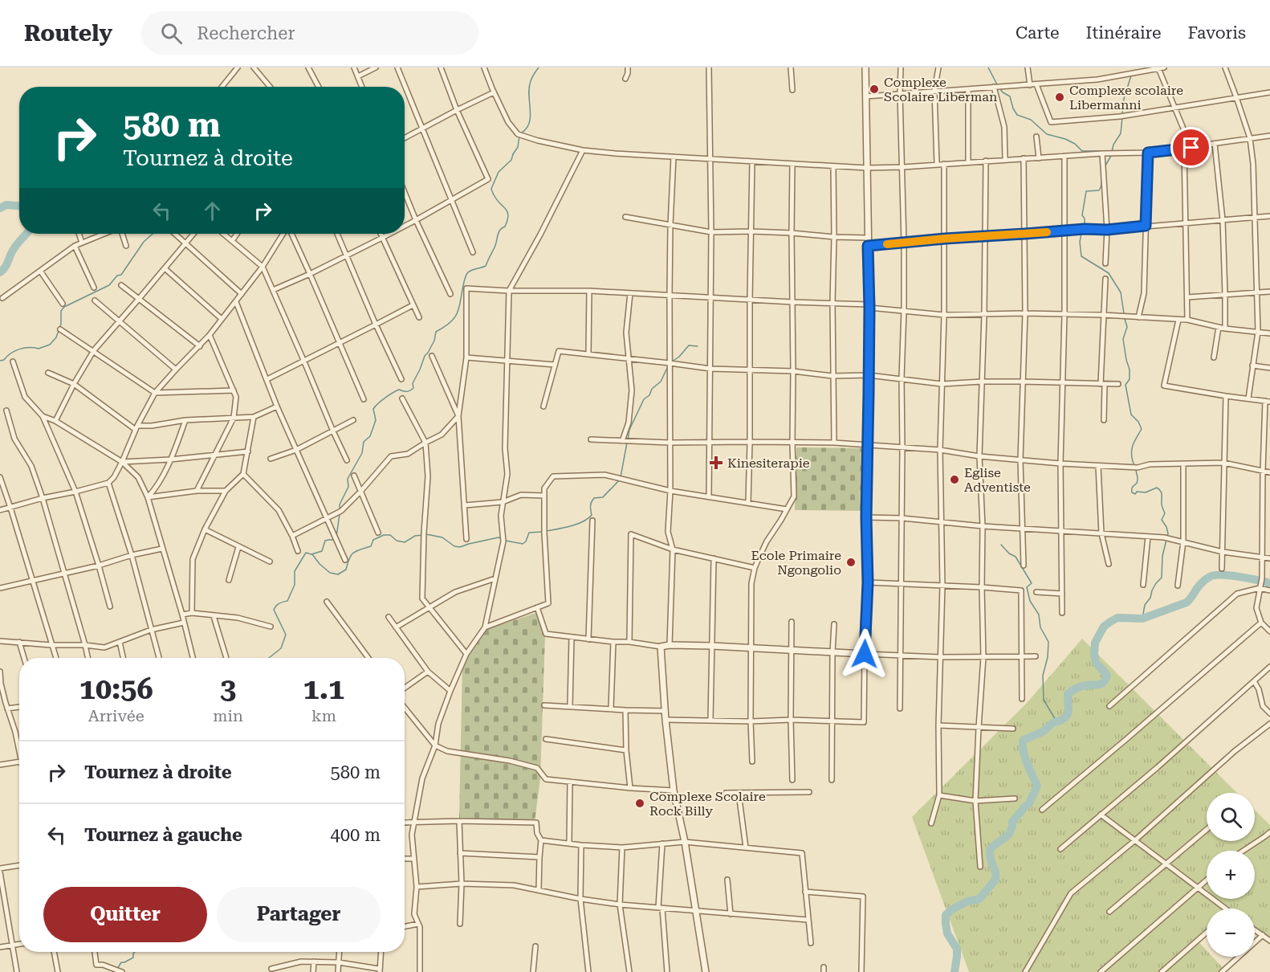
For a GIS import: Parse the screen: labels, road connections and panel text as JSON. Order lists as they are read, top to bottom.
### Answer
{
  "places": {
    "other": [
      "Complexe Scolaire Liberman",
      "Complexe scolaire Libermanni",
      "Eglise Adventiste",
      "Ecole Primaire Ngongolio",
      "Complexe Scolaire Rock Billy"
    ],
    "health": ["Kinesiterapie"]
  },
  "page": {
    "header": "Routely",
    "search": "Rechercher",
    "nav": ["Carte", "Itinéraire", "Favoris"],
    "turn": ["580 m", "Tournez à droite"],
    "eta": [
      "10:56",
      "Arrivée",
      "3",
      "min",
      "1.1",
      "km"
    ],
    "list": [
      {
        "name": "Tournez à droite",
        "value": "580 m"
      },
      {
        "name": "Tournez à gauche",
        "value": "400 m"
      }
    ],
    "map_buttons": ["+", "−"],
    "buttons": ["Quitter", "Partager"]
  }
}
